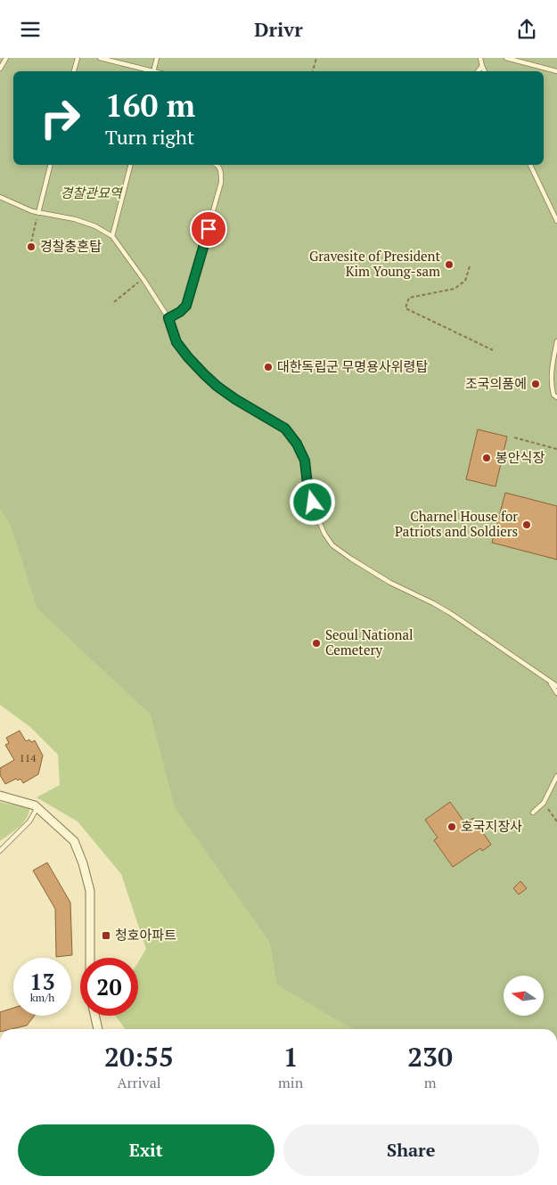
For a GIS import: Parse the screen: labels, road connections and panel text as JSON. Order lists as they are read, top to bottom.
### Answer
{
  "parks": ["경찰관묘역"],
  "places": {
    "other": [
      "경찰충혼탑",
      "Gravesite of President Kim Young-sam",
      "대한독립군 무명용사위령탑",
      "조국의품에",
      "봉안식장",
      "Charnel House for Patriots and Soldiers",
      "Seoul National Cemetery",
      "호국지장사"
    ],
    "transit": ["청호아파트"]
  },
  "house_numbers": ["114"],
  "north": "left",
  "page": {
    "header": "Drivr",
    "turn": ["160 m", "Turn right"],
    "speed": "13 km/h",
    "limit": "20",
    "eta": [
      "20:55",
      "Arrival",
      "1",
      "min",
      "230",
      "m"
    ],
    "buttons": ["Exit", "Share"]
  }
}
